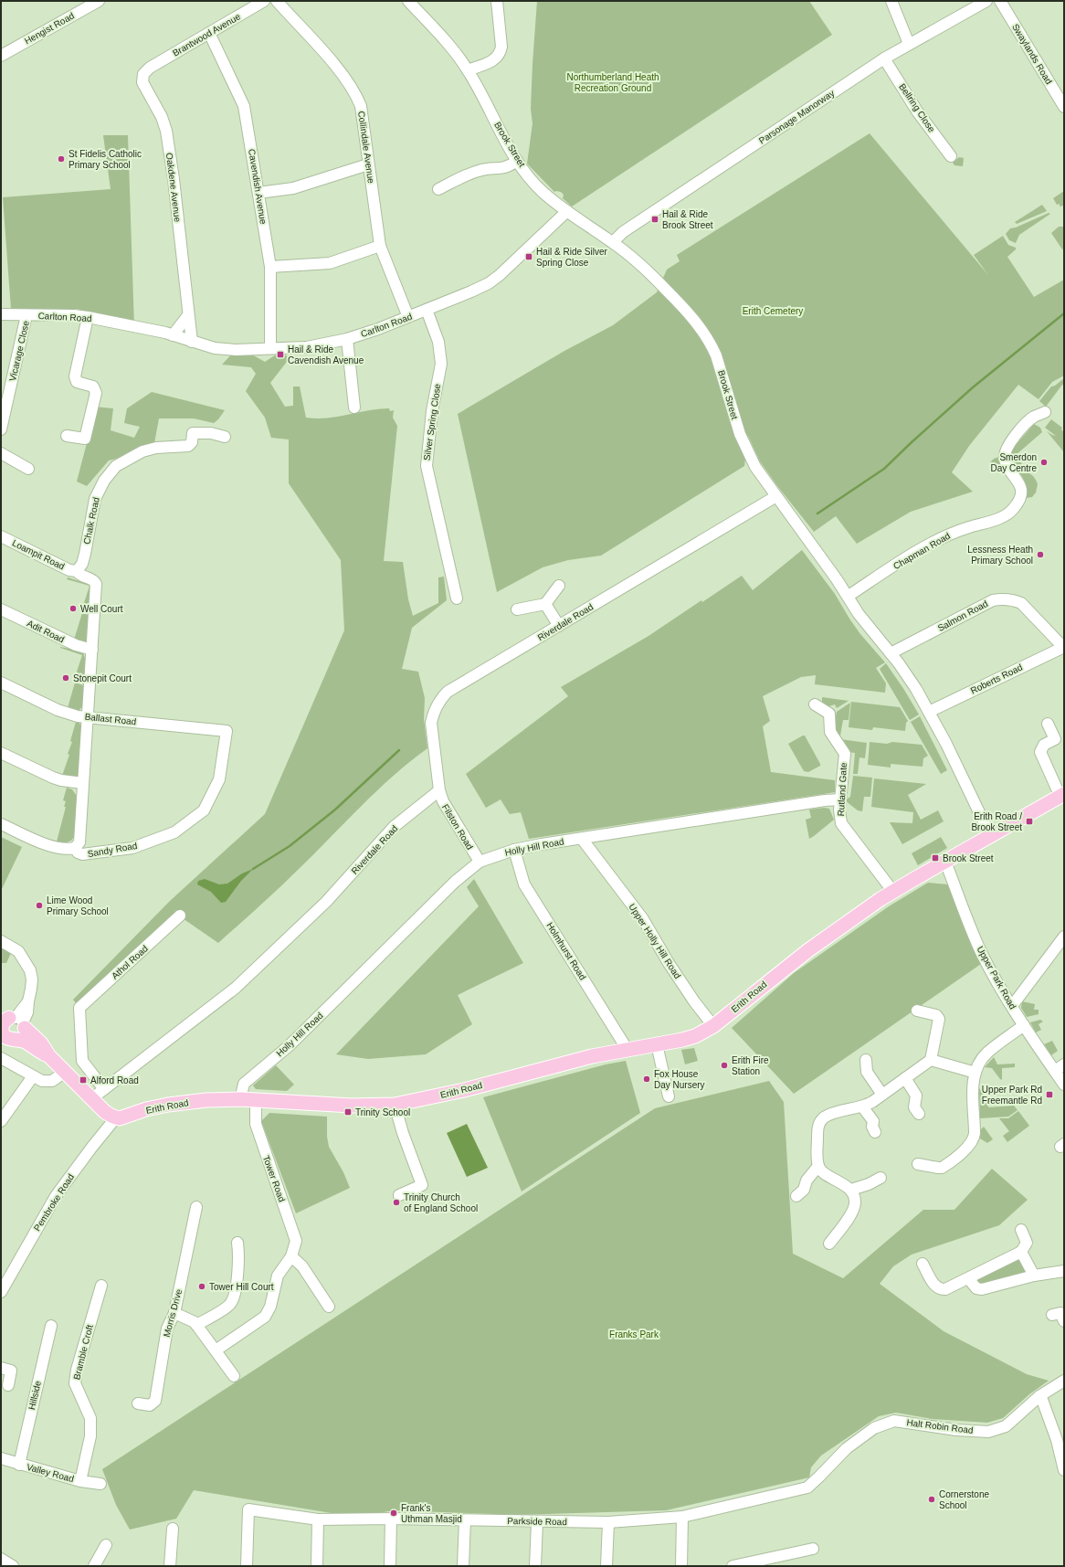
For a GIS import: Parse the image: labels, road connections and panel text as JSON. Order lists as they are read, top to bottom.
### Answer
{
  "streets": {
    "main road": ["Erith Road"],
    "street": [
      "Hengist Road",
      "Brantwood Avenue",
      "Swaylands Road",
      "Bellring Close",
      "Parsonage Manorway",
      "Brook Street",
      "Collindale Avenue",
      "Cavendish Avenue",
      "Oakdene Avenue",
      "Carlton Road",
      "Vicarage Close",
      "Silver Spring Close",
      "Chalk Road",
      "Chapman Road",
      "Loampit Road",
      "Salmon Road",
      "Riverdale Road",
      "Adit Road",
      "Roberts Road",
      "Ballast Road",
      "Rutland Gate",
      "Filston Road",
      "Holly Hill Road",
      "Sandy Road",
      "Upper Holly Hill Road",
      "Holmhurst Road",
      "Athol Road",
      "Upper Park Road",
      "Tower Road",
      "Pembroke Road",
      "Morris Drive",
      "Bramble Croft",
      "Hillside",
      "Halt Robin Road",
      "Valley Road",
      "Parkside Road"
    ]
  },
  "crossings": [
    ["Brantwood Avenue", "Cavendish Avenue"],
    ["Brantwood Avenue", "Oakdene Avenue"],
    ["Bellring Close", "Parsonage Manorway"],
    ["Parsonage Manorway", "Brook Street"],
    ["Brook Street", "Carlton Road"],
    ["Brook Street", "Chapman Road"],
    ["Brook Street", "Salmon Road"],
    ["Brook Street", "Riverdale Road"],
    ["Brook Street", "Roberts Road"],
    ["Brook Street", "Erith Road"],
    ["Collindale Avenue", "Carlton Road"],
    ["Cavendish Avenue", "Carlton Road"],
    ["Oakdene Avenue", "Carlton Road"],
    ["Carlton Road", "Vicarage Close"],
    ["Carlton Road", "Silver Spring Close"],
    ["Chalk Road", "Loampit Road"],
    ["Loampit Road", "Adit Road"],
    ["Salmon Road", "Roberts Road"],
    ["Riverdale Road", "Filston Road"],
    ["Riverdale Road", "Athol Road"],
    ["Ballast Road", "Sandy Road"],
    ["Rutland Gate", "Holly Hill Road"],
    ["Rutland Gate", "Erith Road"],
    ["Filston Road", "Holly Hill Road"],
    ["Holly Hill Road", "Upper Holly Hill Road"],
    ["Holly Hill Road", "Holmhurst Road"],
    ["Holly Hill Road", "Erith Road"],
    ["Upper Holly Hill Road", "Erith Road"],
    ["Holmhurst Road", "Erith Road"],
    ["Upper Park Road", "Erith Road"],
    ["Erith Road", "Tower Road"],
    ["Erith Road", "Pembroke Road"],
    ["Bramble Croft", "Valley Road"],
    ["Hillside", "Valley Road"],
    ["Halt Robin Road", "Parkside Road"]
  ],
  "parks": ["Northumberland Heath Recreation Ground", "Erith Cemetery", "Franks Park"],
  "places": {
    "other": [
      "St Fidelis Catholic Primary School",
      "Smerdon Day Centre",
      "Lessness Heath Primary School",
      "Well Court",
      "Stonepit Court",
      "Lime Wood Primary School",
      "Erith Fire Station",
      "Fox House Day Nursery",
      "Trinity Church of England School",
      "Tower Hill Court",
      "Cornerstone School",
      "Frank's Uthman Masjid"
    ],
    "transit": [
      "Hail & Ride Brook Street",
      "Hail & Ride Silver Spring Close",
      "Hail & Ride Cavendish Avenue",
      "Erith Road / Brook Street",
      "Brook Street",
      "Alford Road",
      "Upper Park Rd Freemantle Rd",
      "Trinity School"
    ]
  }
}
